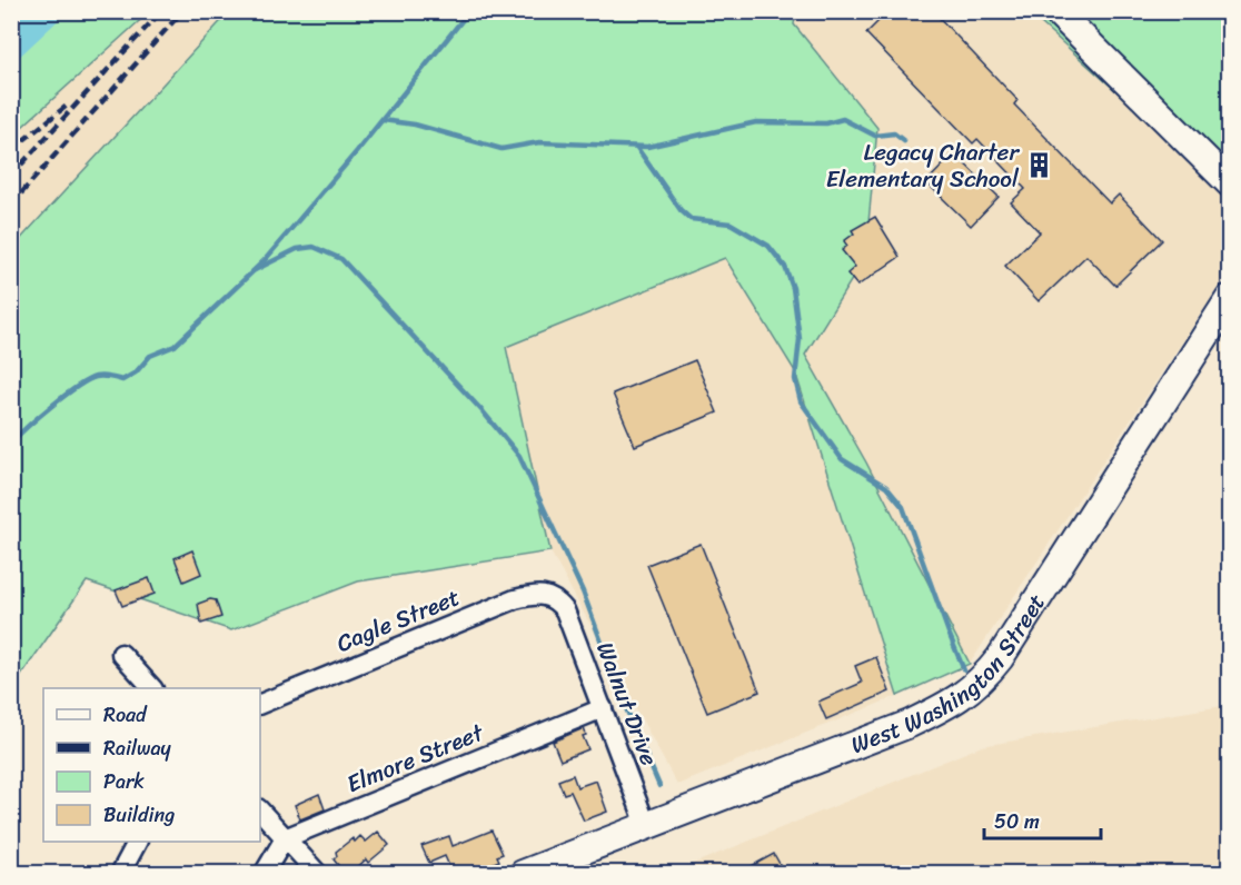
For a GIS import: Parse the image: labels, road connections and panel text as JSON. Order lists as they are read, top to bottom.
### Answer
{
  "streets": {
    "street": [
      "Cagle Street",
      "West Washington Street",
      "Walnut Drive",
      "Elmore Street"
    ]
  },
  "crossings": [
    ["Cagle Street", "Walnut Drive"],
    ["West Washington Street", "Walnut Drive"],
    ["Walnut Drive", "Elmore Street"]
  ],
  "places": {
    "building": ["Legacy Charter Elementary School"]
  },
  "legend": [
    "Road",
    "Railway",
    "Park",
    "Building"
  ],
  "scale_bar": "50 m"
}
